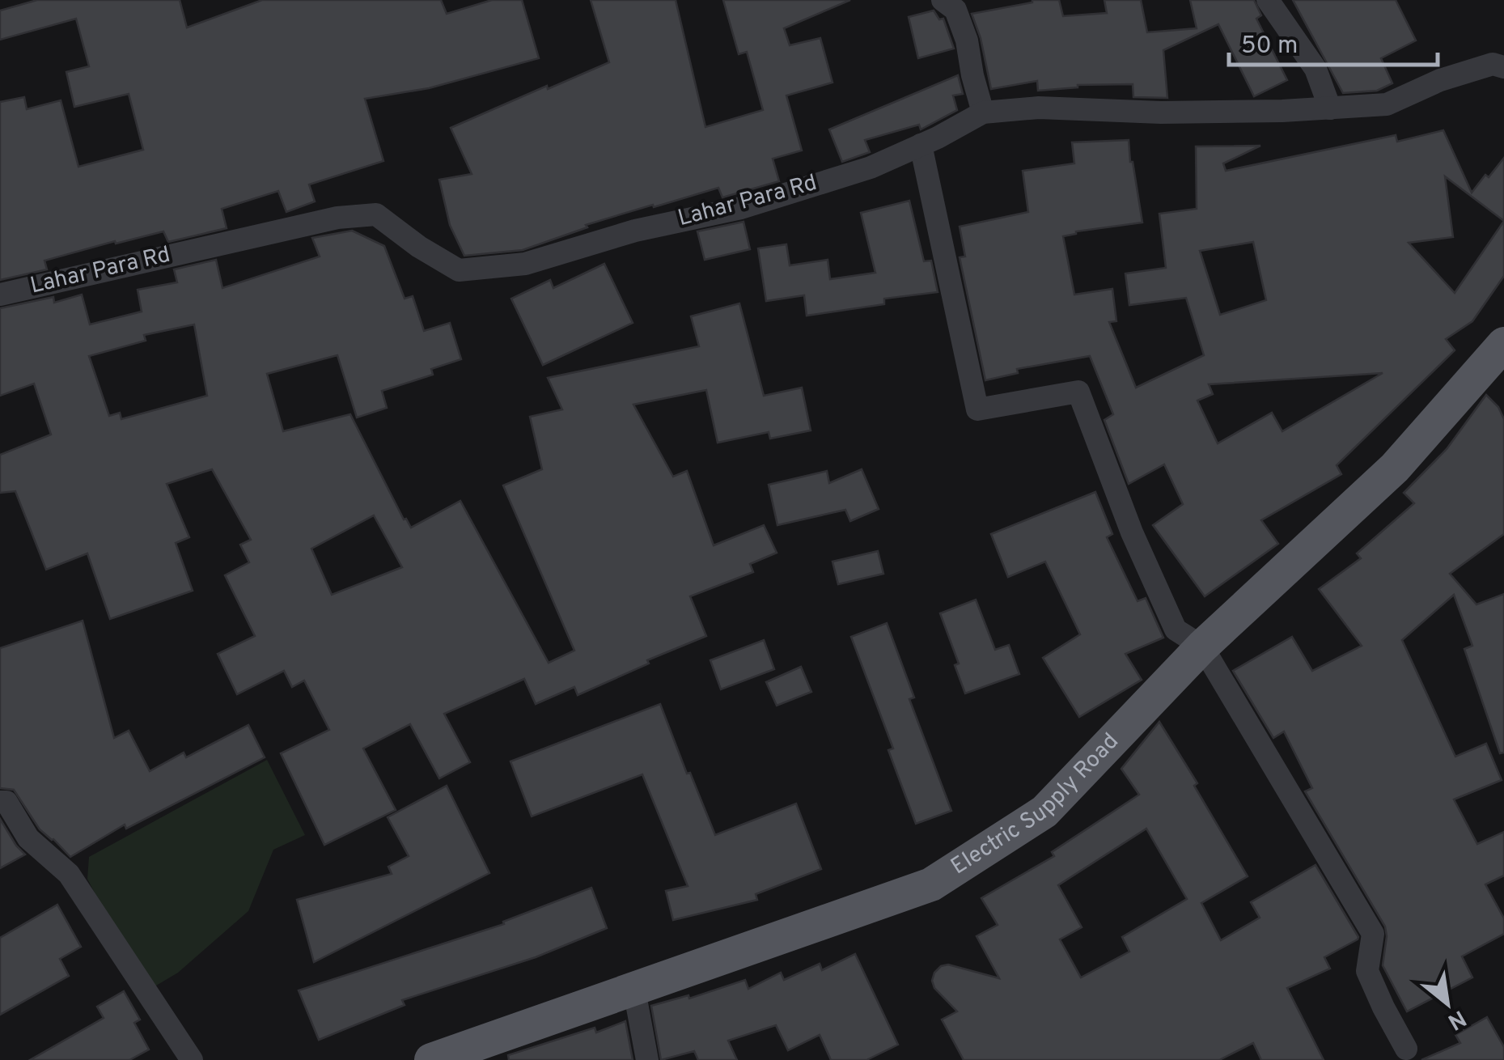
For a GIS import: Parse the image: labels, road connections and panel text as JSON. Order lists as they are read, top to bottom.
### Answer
{
  "streets": {
    "main road": ["Electric Supply Road"],
    "street": ["Lahar Para Rd"]
  },
  "scale_bar": "50 m",
  "north": "bottom right"
}
